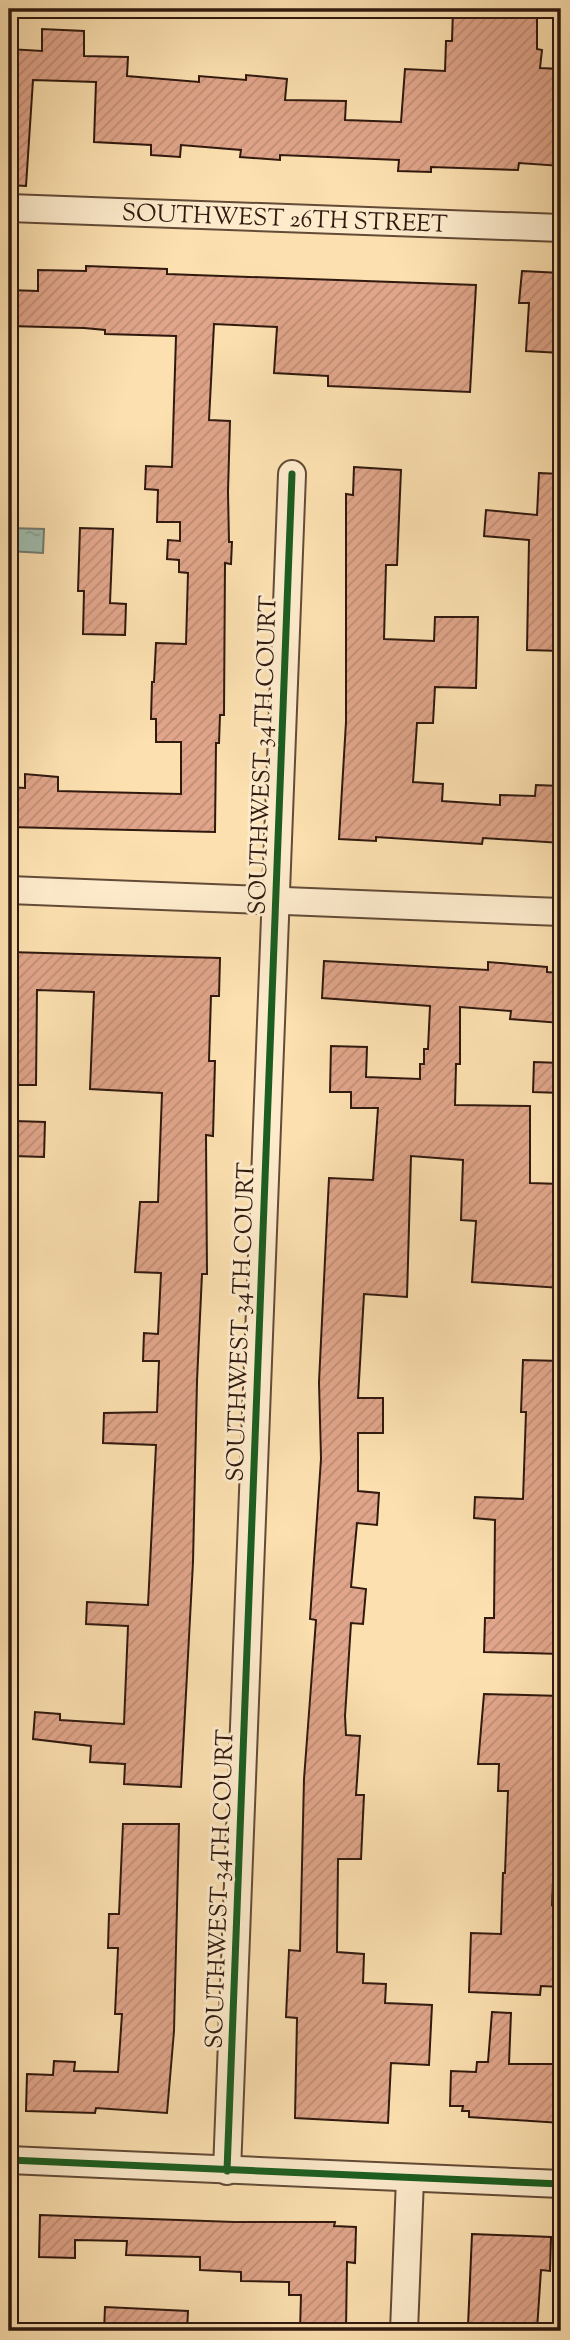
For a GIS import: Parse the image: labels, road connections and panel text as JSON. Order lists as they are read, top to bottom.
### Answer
{
  "streets": {
    "street": ["SOUTHWEST 26TH STREET", "SOUTHWEST 34TH COURT"]
  }
}
